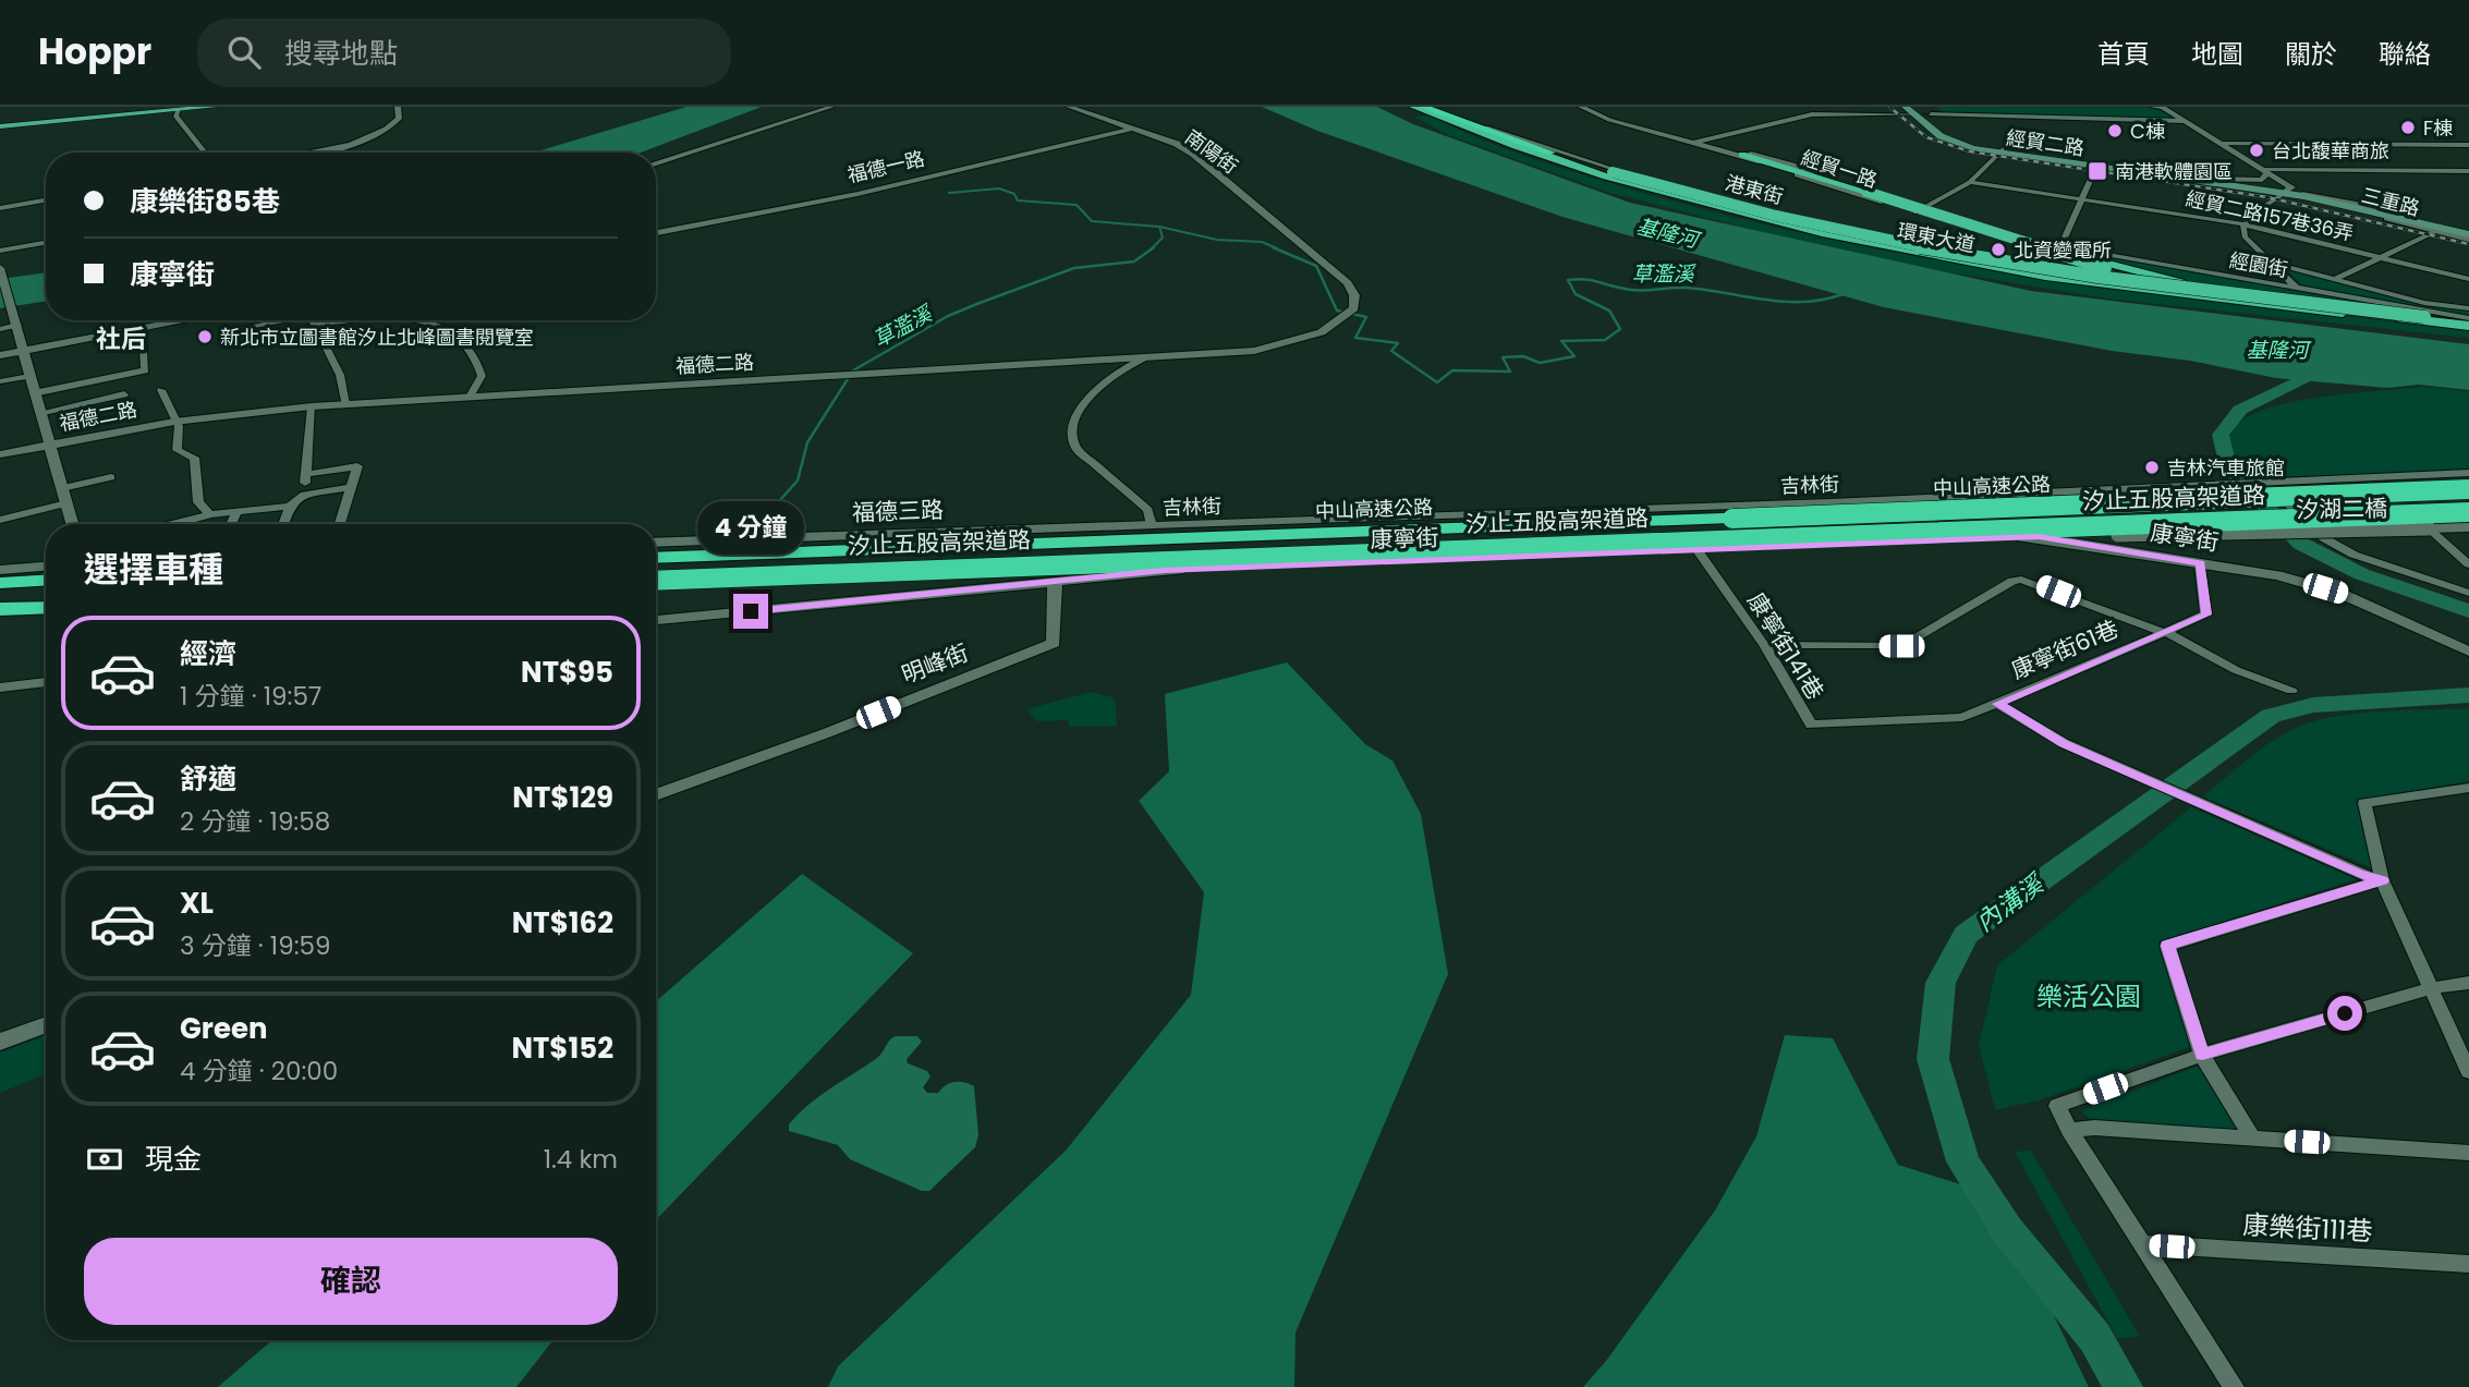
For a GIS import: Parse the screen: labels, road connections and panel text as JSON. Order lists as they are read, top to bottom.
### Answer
{
  "streets": {
    "highway": ["環東大道", "中山高速公路", "汐止五股高架道路"],
    "main road": ["經貿二路"],
    "street": [
      "南陽街",
      "福德一路",
      "經貿一路",
      "港東街",
      "三重路",
      "經貿二路157巷36弄",
      "經園街",
      "福德二路",
      "吉林街",
      "汐湖二橋",
      "福德三路",
      "康寧街",
      "康寧街141巷",
      "康寧街61巷",
      "明峰街",
      "康樂街111巷"
    ]
  },
  "crossings": [
    ["南陽街", "福德一路"],
    ["南陽街", "福德二路"],
    ["經貿一路", "港東街"],
    ["經貿一路", "經園街"],
    ["環東大道", "經園街"],
    ["吉林街", "福德三路"],
    ["中山高速公路", "汐止五股高架道路"],
    ["汐湖二橋", "康寧街"],
    ["康寧街", "康寧街141巷"],
    ["康寧街", "康寧街61巷"],
    ["康寧街", "明峰街"],
    ["康寧街141巷", "康寧街61巷"]
  ],
  "districts": ["社后"],
  "water": ["基隆河", "草濫溪", "內溝溪"],
  "parks": ["樂活公園"],
  "places": {
    "other": [
      "F棟",
      "C棟",
      "台北馥華商旅",
      "北資變電所",
      "新北市立圖書館汐止北峰圖書閱覽室",
      "吉林汽車旅館"
    ],
    "transit": ["南港軟體園區"]
  },
  "page": {
    "header": "Hoppr",
    "search": "搜尋地點",
    "nav": [
      "首頁",
      "地圖",
      "關於",
      "聯絡"
    ],
    "banner": ["康樂街85巷", "康寧街"],
    "bubble": "4 分鐘",
    "heading": "選擇車種",
    "list": [
      {
        "name": "經濟",
        "note": "1 分鐘 · 19:57",
        "value": "NT$95"
      },
      {
        "name": "舒適",
        "note": "2 分鐘 · 19:58",
        "value": "NT$129"
      },
      {
        "name": "XL",
        "note": "3 分鐘 · 19:59",
        "value": "NT$162"
      },
      {
        "name": "Green",
        "note": "4 分鐘 · 20:00",
        "value": "NT$152"
      }
    ],
    "pay": ["現金", "1.4 km"],
    "buttons": "確認"
  }
}
